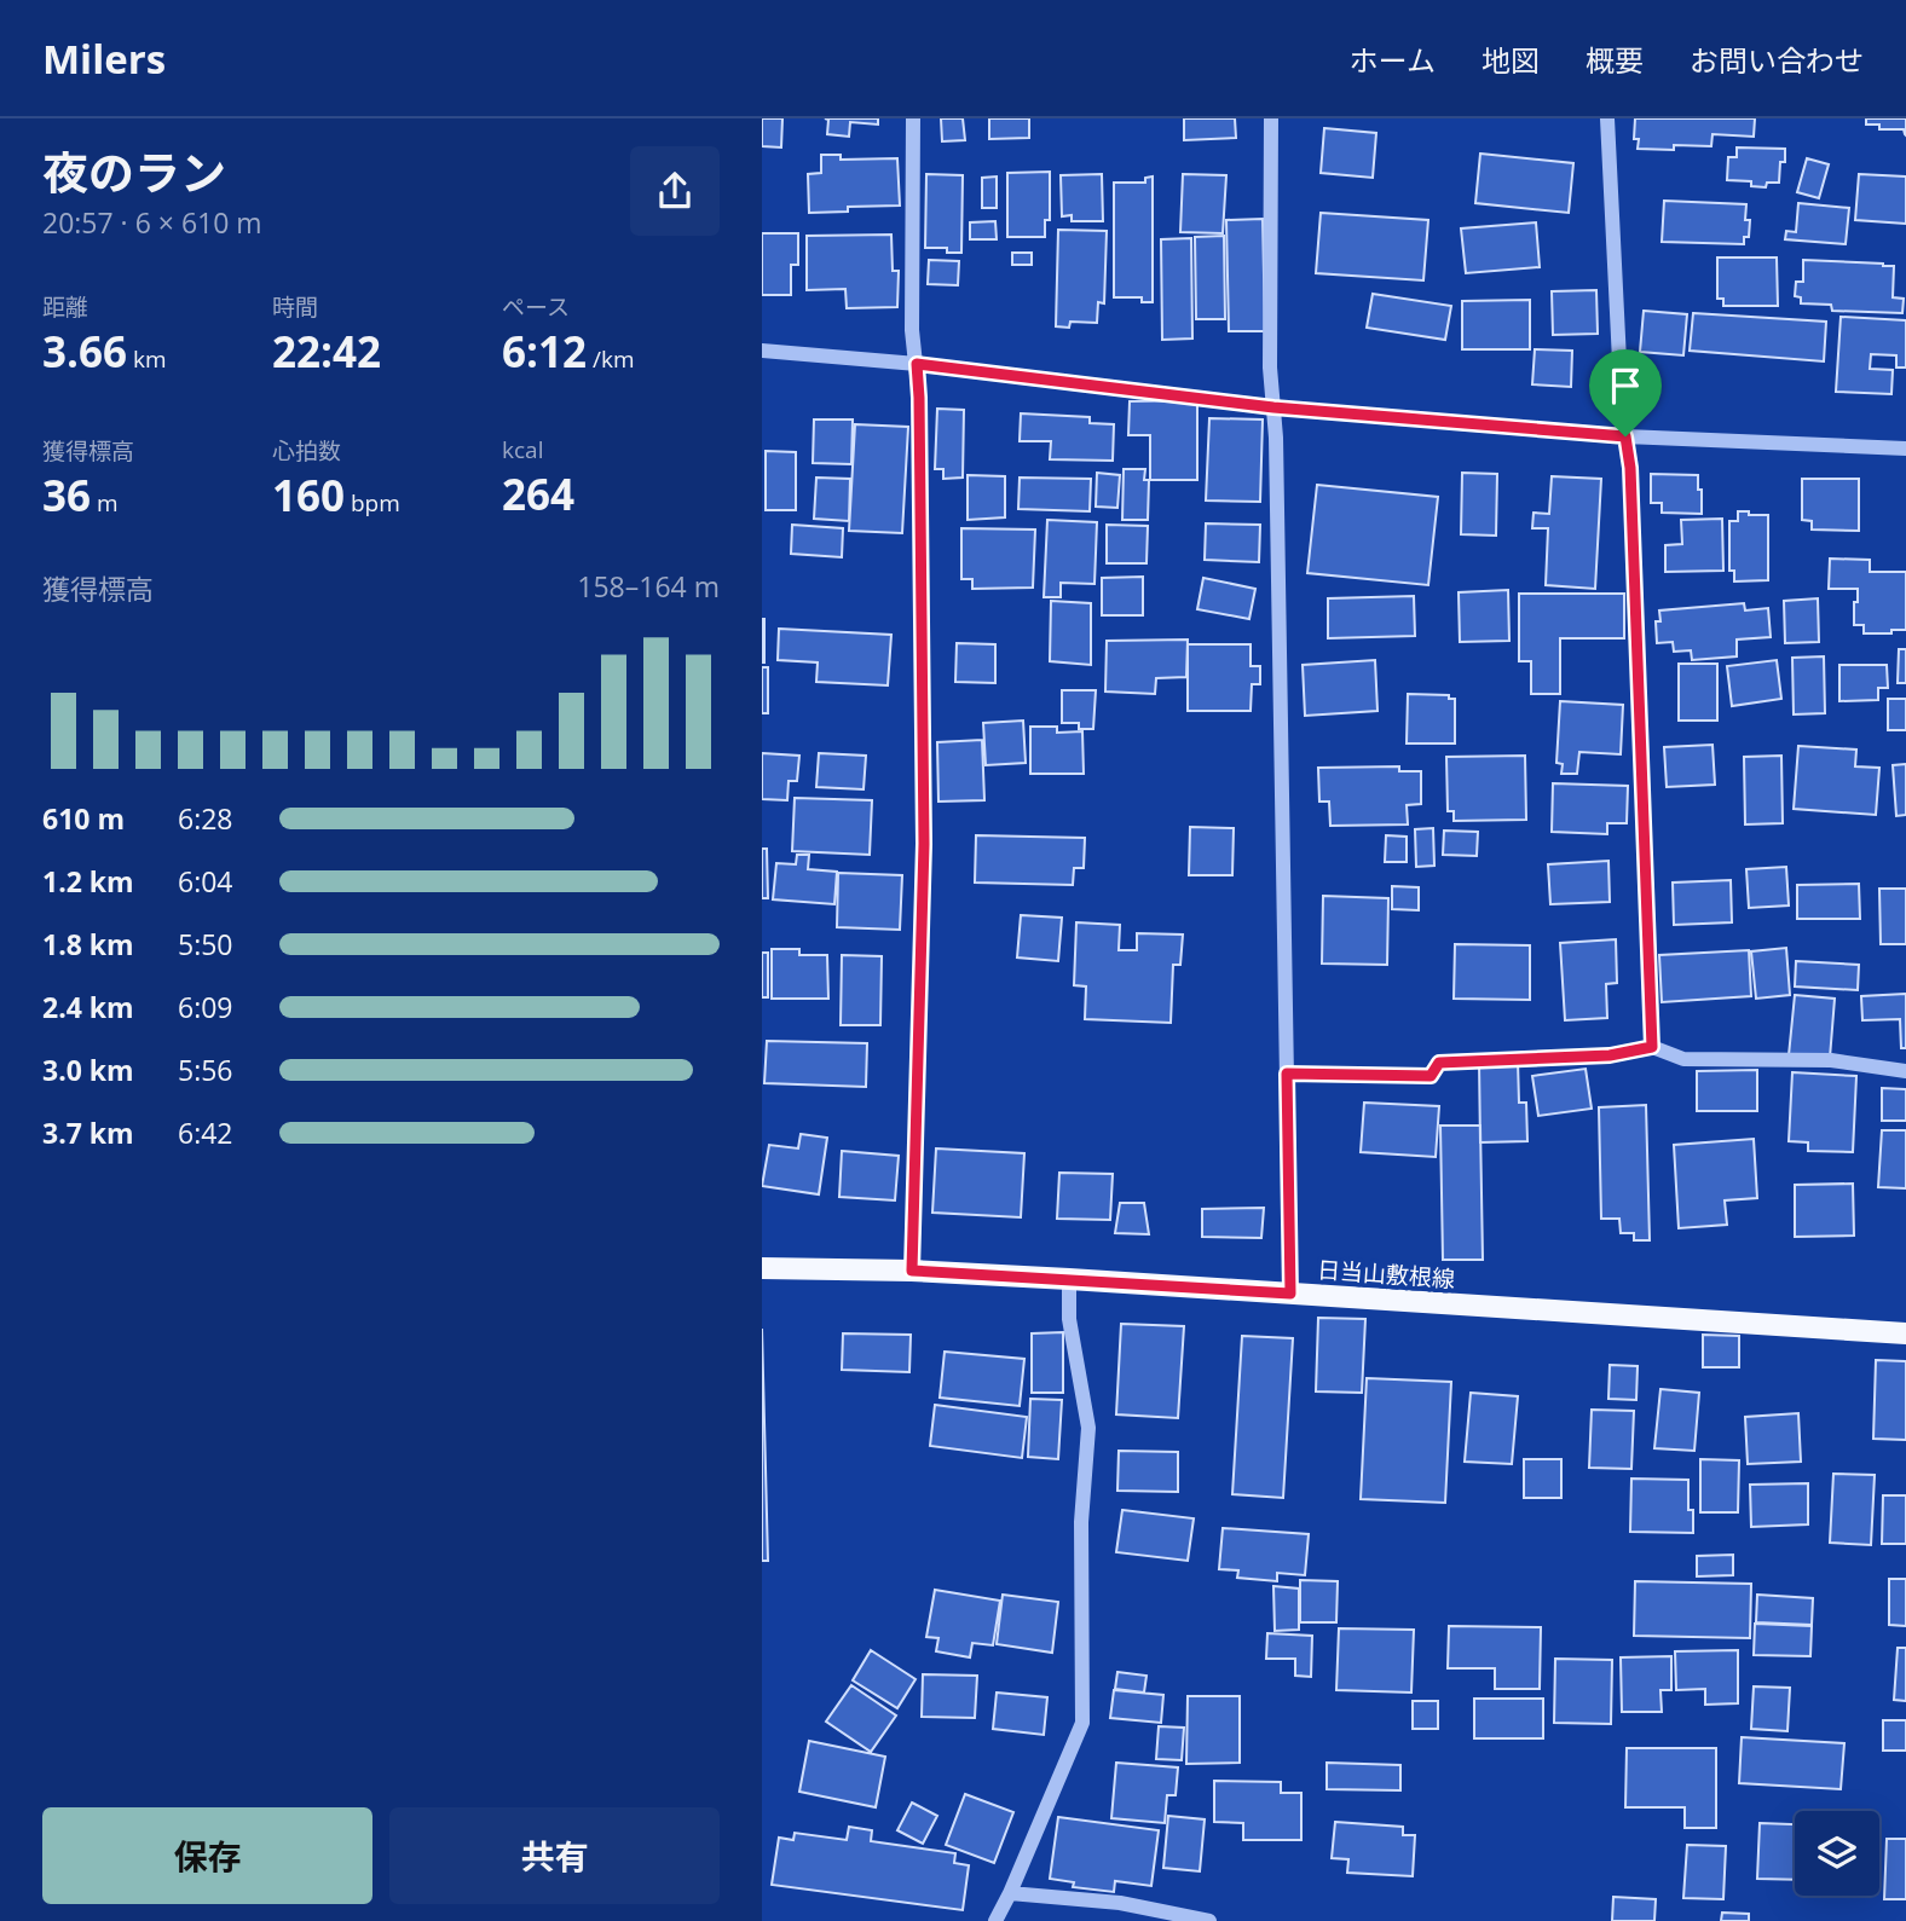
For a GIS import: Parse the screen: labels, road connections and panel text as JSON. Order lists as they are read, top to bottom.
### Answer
{
  "streets": {
    "main road": ["日当山敷根線"]
  },
  "page": {
    "header": "Milers",
    "nav": [
      "ホーム",
      "地図",
      "概要",
      "お問い合わせ"
    ],
    "heading": ["夜のラン", "20:57 · 6 × 610 m"],
    "stats": [
      ["距離", "3.66 km"],
      ["時間", "22:42"],
      ["ペース", "6:12 /km"],
      ["獲得標高", "36 m"],
      ["心拍数", "160 bpm"],
      ["kcal", "264"]
    ],
    "chart": ["獲得標高", "158–164 m"],
    "list": [
      {
        "name": "610 m",
        "note": "6:28"
      },
      {
        "name": "1.2 km",
        "note": "6:04"
      },
      {
        "name": "1.8 km",
        "note": "5:50"
      },
      {
        "name": "2.4 km",
        "note": "6:09"
      },
      {
        "name": "3.0 km",
        "note": "5:56"
      },
      {
        "name": "3.7 km",
        "note": "6:42"
      }
    ],
    "buttons": ["保存", "共有"]
  }
}
